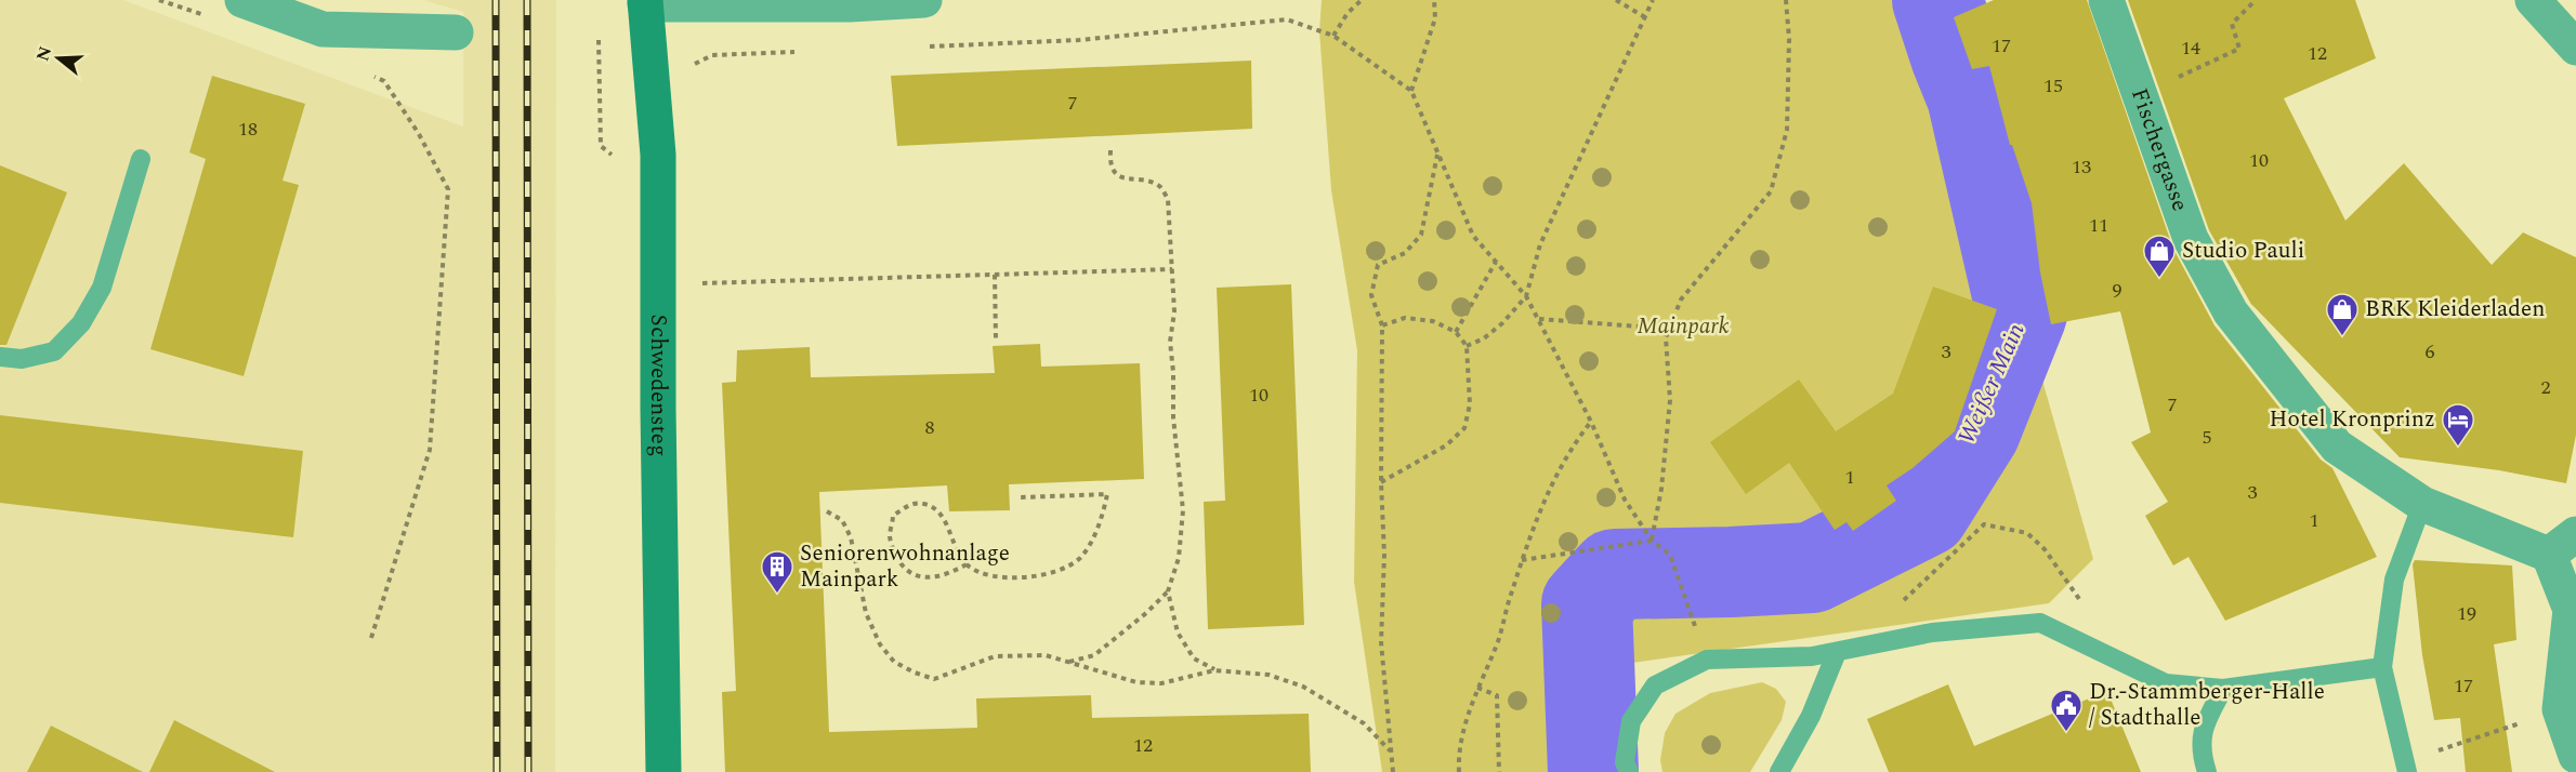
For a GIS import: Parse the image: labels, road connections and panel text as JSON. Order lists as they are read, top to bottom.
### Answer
{
  "streets": {
    "street": ["Fischergasse", "Schwedensteg"]
  },
  "water": ["Weißer Main"],
  "parks": ["Mainpark"],
  "places": {
    "shop": ["Studio Pauli", "BRK Kleiderladen"],
    "hotel": ["Hotel Kronprinz"],
    "building": ["Seniorenwohnanlage Mainpark"],
    "public building": ["Dr.-Stammberger-Halle / Stadthalle"]
  },
  "house_numbers": [
    "17",
    "14",
    "12",
    "15",
    "7",
    "18",
    "10",
    "13",
    "11",
    "9",
    "3",
    "6",
    "2",
    "10",
    "7",
    "8",
    "5",
    "1",
    "3",
    "1",
    "19",
    "17",
    "12"
  ],
  "north": "left"
}
